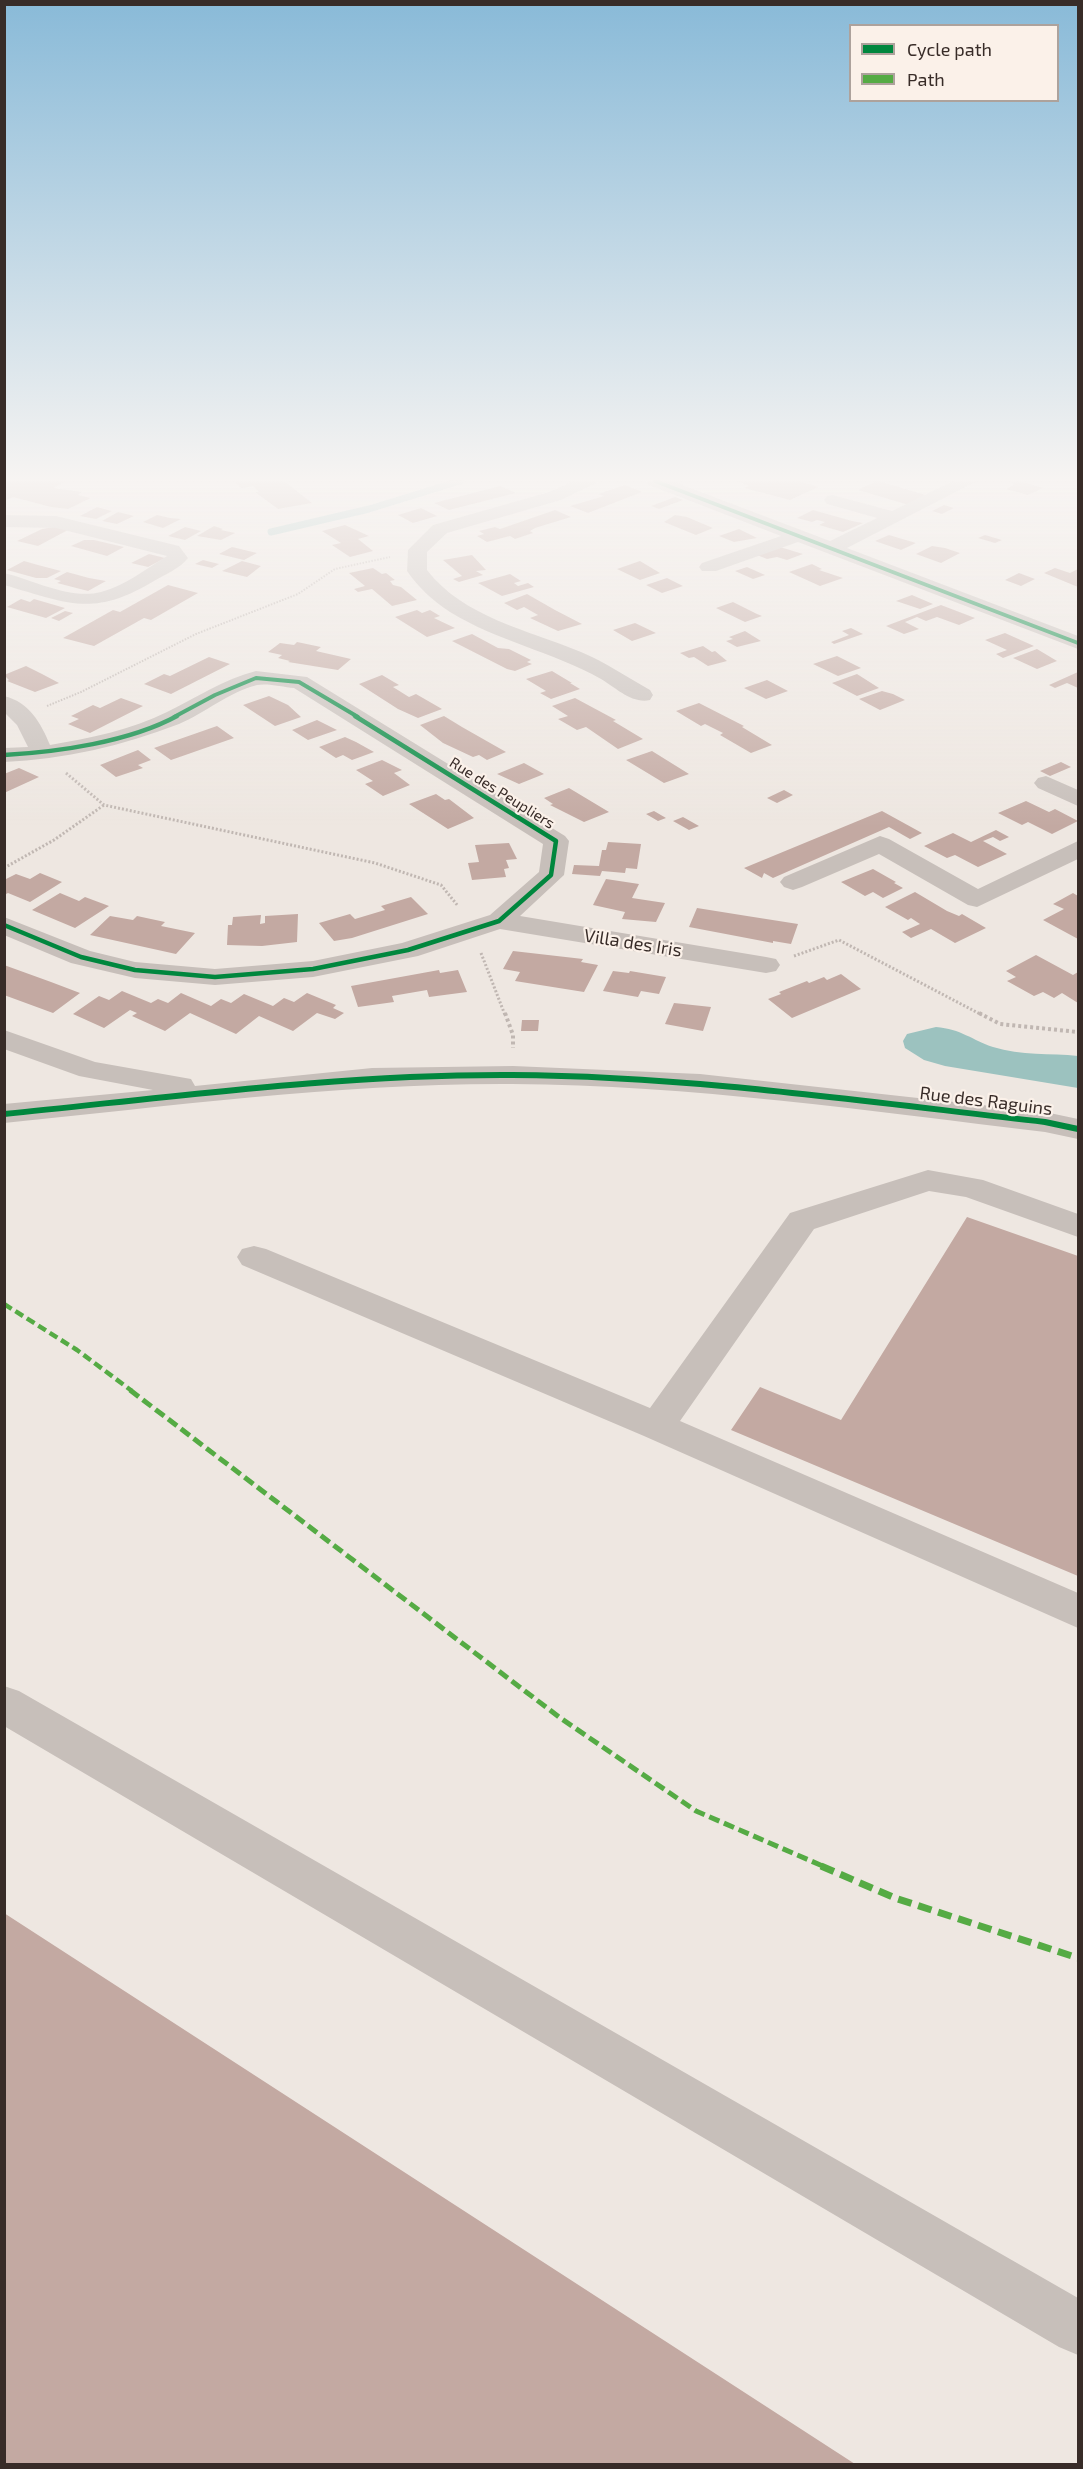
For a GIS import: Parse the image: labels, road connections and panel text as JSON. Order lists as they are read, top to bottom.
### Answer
{
  "streets": {
    "street": ["Rue des Peupliers", "Villa des Iris", "Rue des Raguins"]
  },
  "crossings": [
    ["Rue des Peupliers", "Villa des Iris"]
  ],
  "legend": ["Cycle path", "Path"]
}
